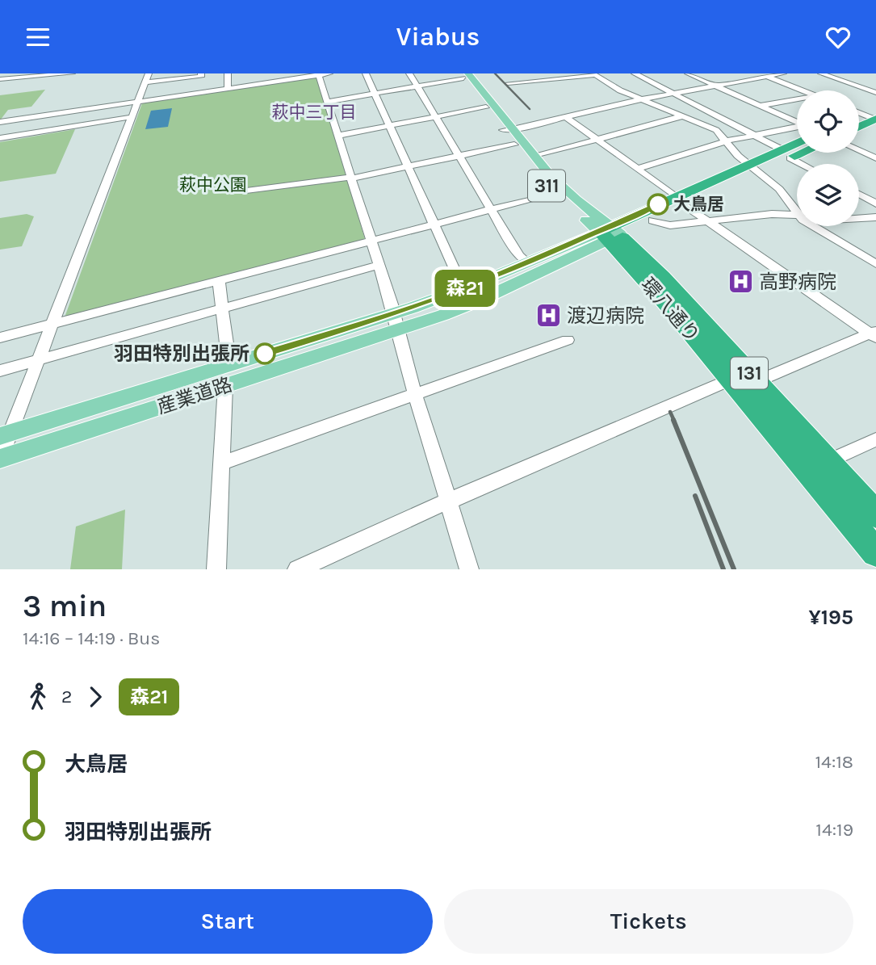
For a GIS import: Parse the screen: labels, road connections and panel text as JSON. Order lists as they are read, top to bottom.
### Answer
{
  "streets": {
    "highway": ["環八通り", "131", "産業道路"],
    "main road": ["311"]
  },
  "crossings": [
    ["環八通り", "産業道路"]
  ],
  "districts": ["萩中三丁目"],
  "parks": ["萩中公園"],
  "places": {
    "other": ["大鳥居", "羽田特別出張所"],
    "hospital": ["高野病院", "渡辺病院"]
  },
  "lines": ["bus line 森21"],
  "page": {
    "header": "Viabus",
    "on_map": "森21",
    "heading": ["3 min", "14:16 – 14:19 · Bus", "¥195"],
    "legs": ["2", "森21"],
    "list": [
      {
        "name": "大鳥居",
        "value": "14:18"
      },
      {
        "name": "羽田特別出張所",
        "value": "14:19"
      }
    ],
    "buttons": ["Start", "Tickets"]
  }
}
